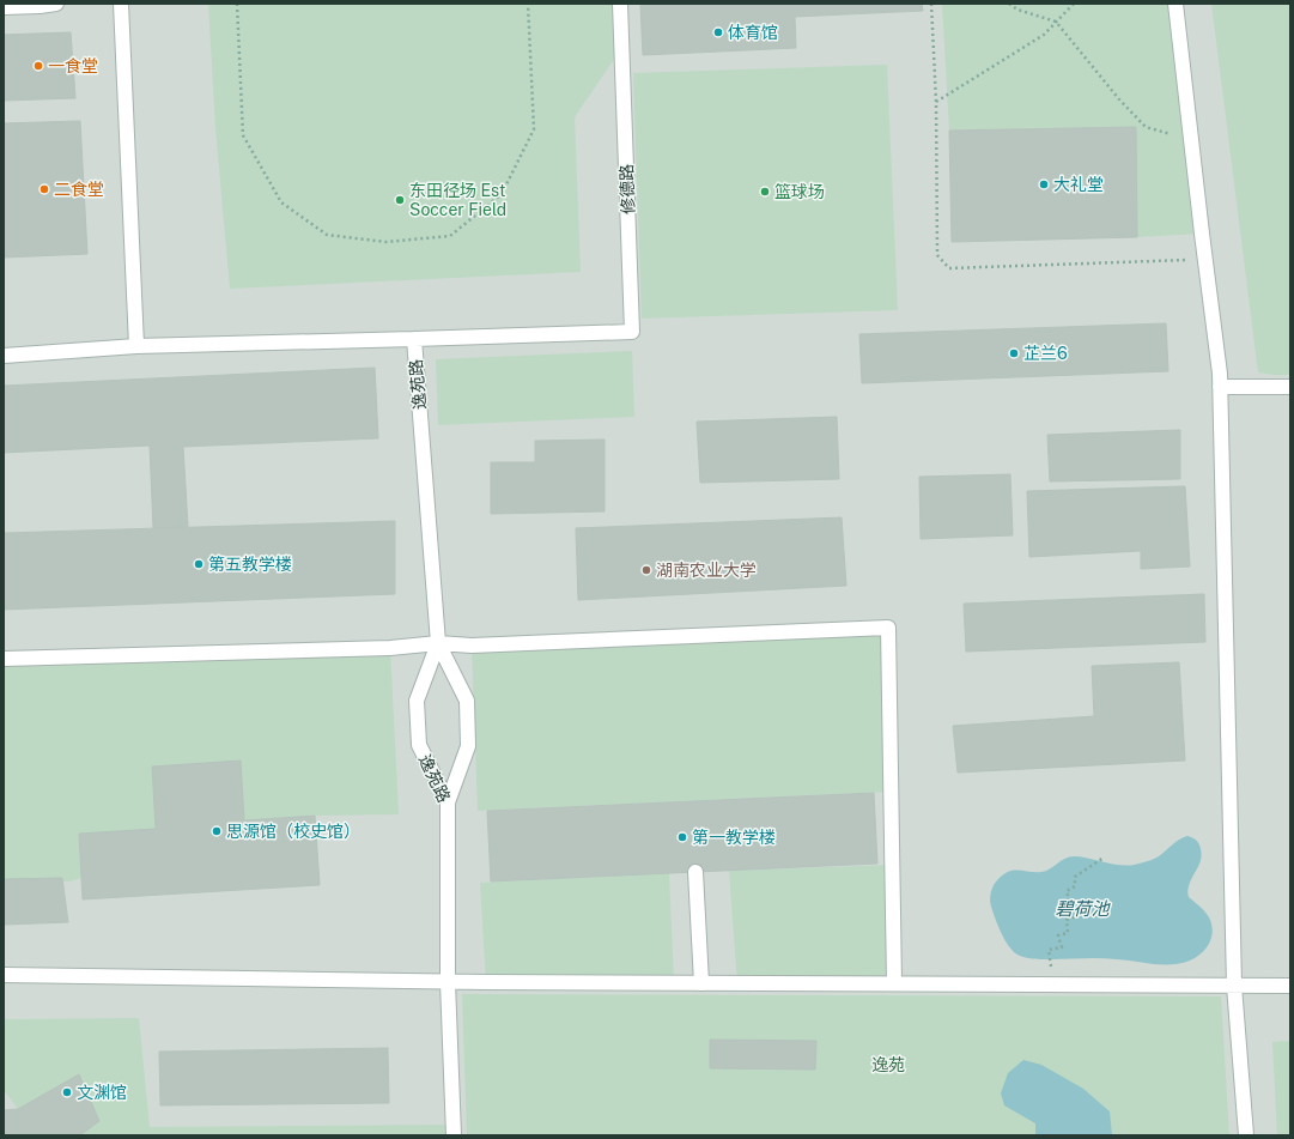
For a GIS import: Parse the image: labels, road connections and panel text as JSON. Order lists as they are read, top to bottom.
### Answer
{
  "streets": {
    "street": ["修德路", "逸苑路"]
  },
  "crossings": [
    ["修德路", "逸苑路"]
  ],
  "water": ["碧荷池"],
  "parks": ["逸苑"],
  "places": [
    "体育馆",
    "一食堂",
    "大礼堂",
    "二食堂",
    "篮球场",
    "东田径场 Est Soccer Field",
    "芷兰6",
    "第五教学楼",
    "湖南农业大学",
    "思源馆（校史馆）",
    "第一教学楼",
    "文渊馆"
  ]
}
